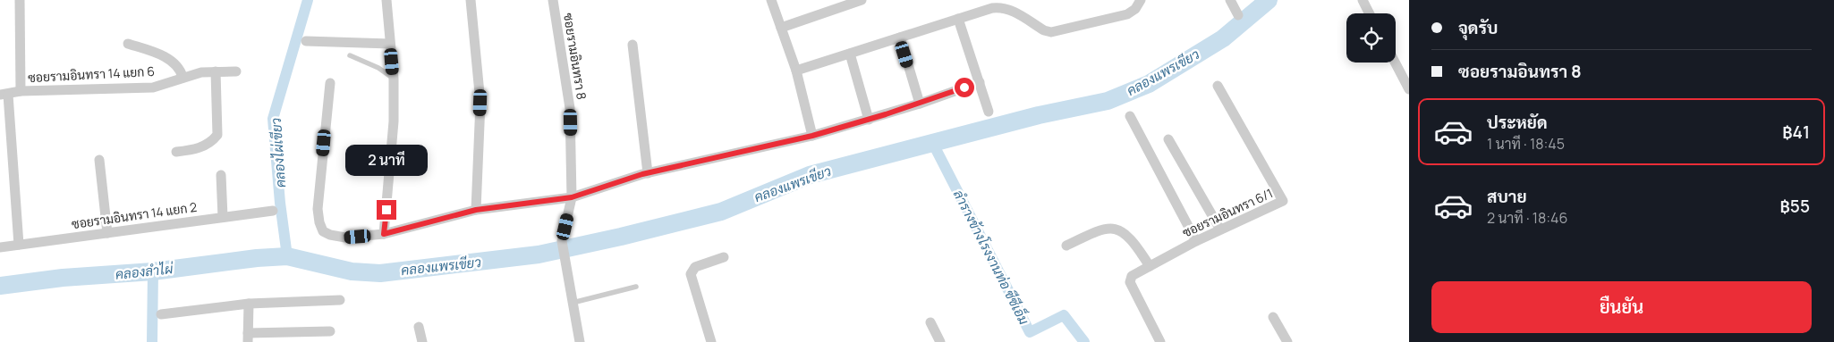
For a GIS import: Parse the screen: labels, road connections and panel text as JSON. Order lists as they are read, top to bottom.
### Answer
{
  "streets": {
    "street": [
      "ซอยรามอินทรา 8",
      "ซอยรามอินทรา 14 แยก 6",
      "ซอยรามอินทรา 6/1",
      "ซอยรามอินทรา 14 แยก 2"
    ]
  },
  "water": [
    "คลองแพรเขียว",
    "คลองไผ่เขียว",
    "ลำรางข้างโรงงานท่อ ซีซีเอ็ม",
    "คลองลำไผ่"
  ],
  "page": {
    "banner": ["จุดรับ", "ซอยรามอินทรา 8"],
    "list": [
      {
        "name": "ประหยัด",
        "note": "1 นาที · 18:45",
        "value": "฿41"
      },
      {
        "name": "สบาย",
        "note": "2 นาที · 18:46",
        "value": "฿55"
      }
    ],
    "bubble": "2 นาที",
    "buttons": "ยืนยัน"
  }
}
